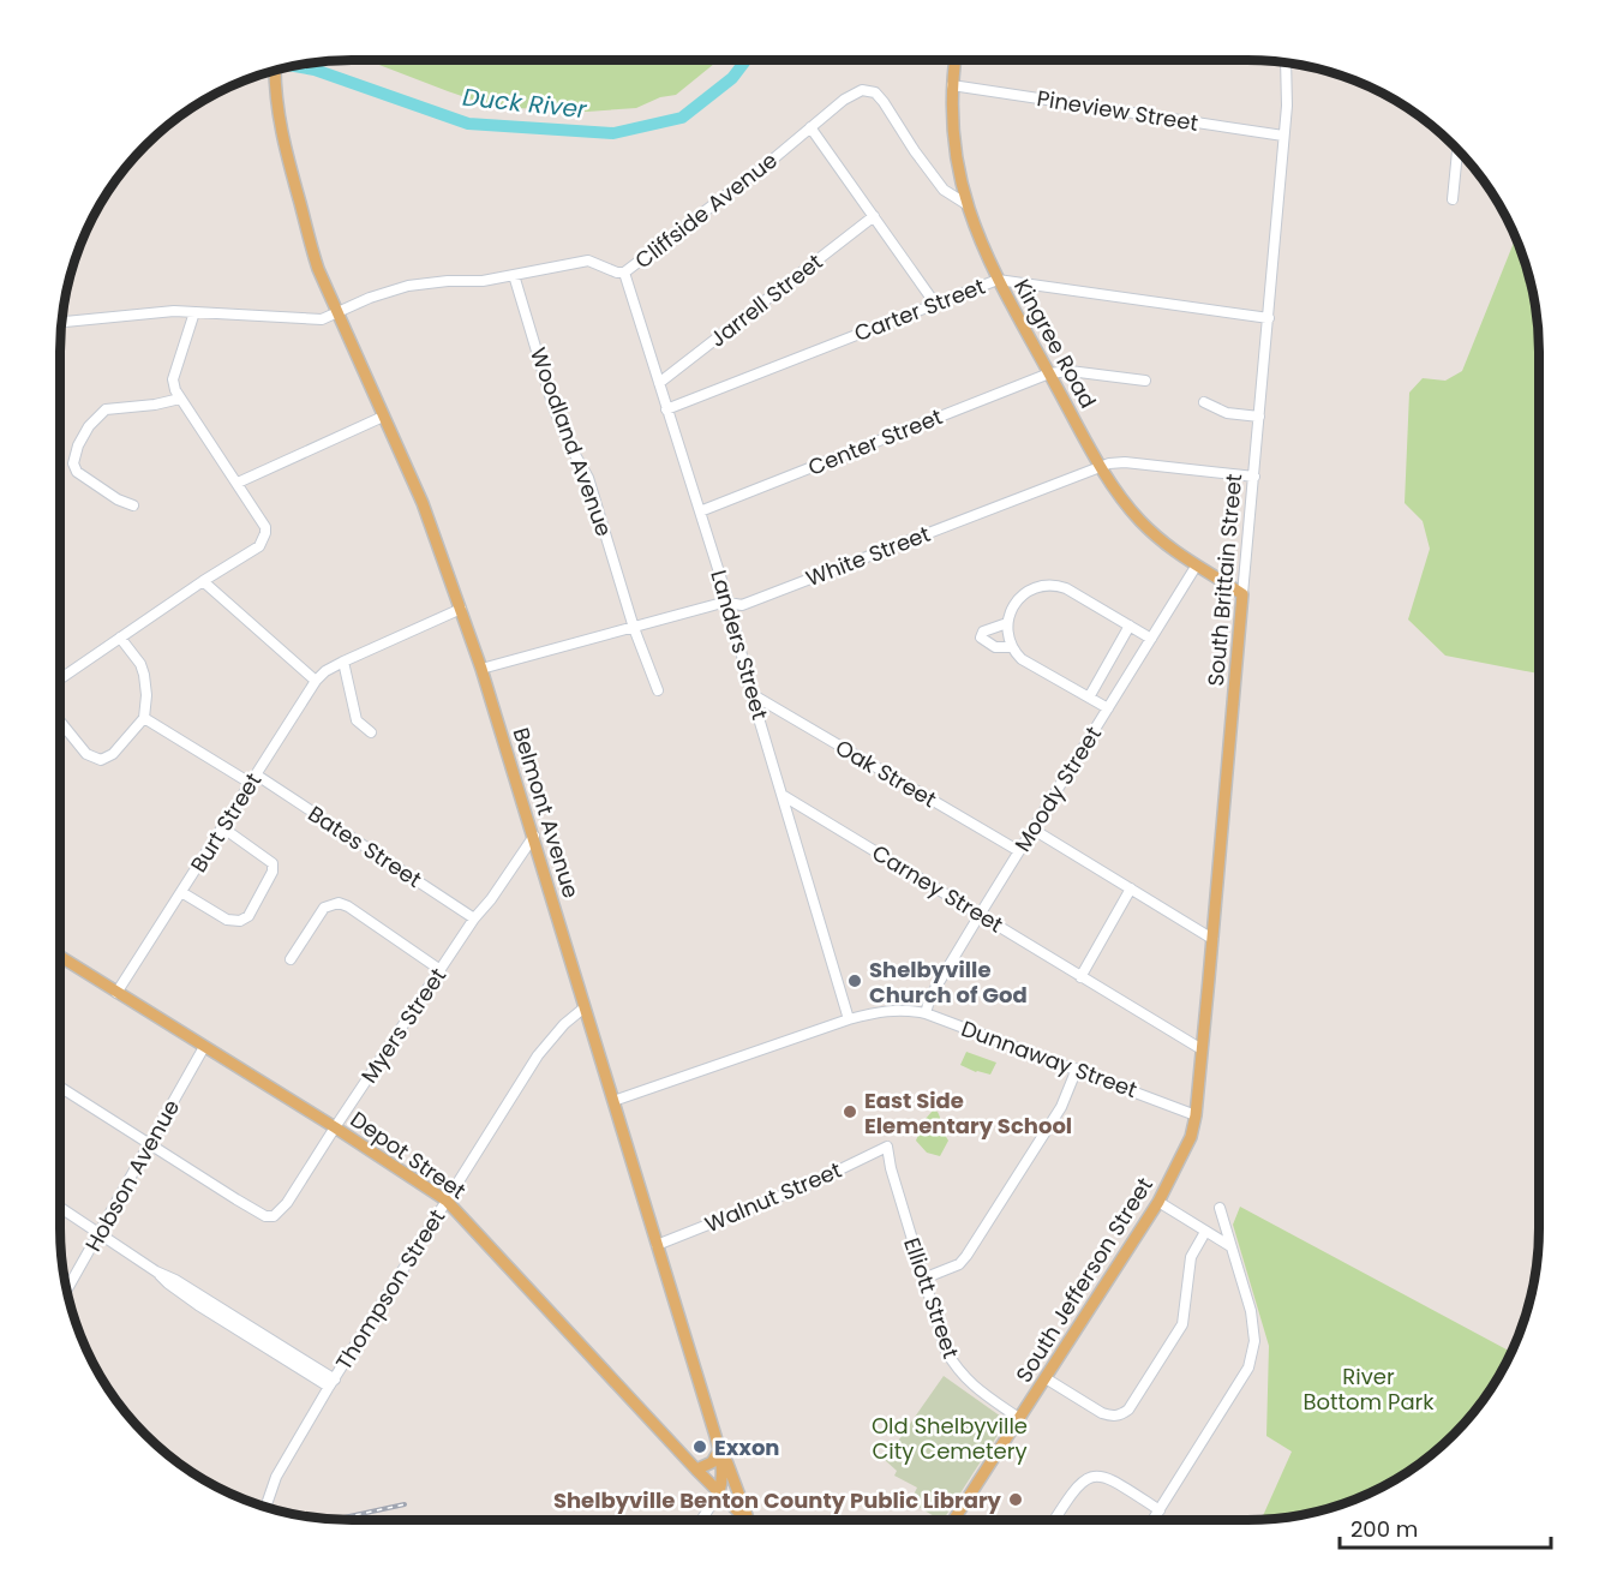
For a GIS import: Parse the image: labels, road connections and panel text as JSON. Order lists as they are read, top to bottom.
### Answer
{
  "streets": {
    "main road": [
      "Kingree Road",
      "South Brittain Street",
      "Belmont Avenue",
      "Depot Street",
      "South Jefferson Street"
    ],
    "street": [
      "Pineview Street",
      "Cliffside Avenue",
      "Jarrell Street",
      "Carter Street",
      "Woodland Avenue",
      "Center Street",
      "White Street",
      "Landers Street",
      "Oak Street",
      "Moody Street",
      "Burt Street",
      "Bates Street",
      "Carney Street",
      "Myers Street",
      "Dunnaway Street",
      "Hobson Avenue",
      "Walnut Street",
      "Thompson Street",
      "Elliott Street"
    ]
  },
  "crossings": [
    ["Pineview Street", "Kingree Road"],
    ["Pineview Street", "South Brittain Street"],
    ["Cliffside Avenue", "Kingree Road"],
    ["Cliffside Avenue", "Woodland Avenue"],
    ["Cliffside Avenue", "Landers Street"],
    ["Cliffside Avenue", "Belmont Avenue"],
    ["Jarrell Street", "Landers Street"],
    ["Carter Street", "Kingree Road"],
    ["Carter Street", "South Brittain Street"],
    ["Carter Street", "Landers Street"],
    ["Kingree Road", "Center Street"],
    ["Kingree Road", "White Street"],
    ["Kingree Road", "South Brittain Street"],
    ["Kingree Road", "Moody Street"],
    ["Woodland Avenue", "White Street"],
    ["Center Street", "Landers Street"],
    ["White Street", "South Brittain Street"],
    ["White Street", "Landers Street"],
    ["White Street", "Belmont Avenue"],
    ["South Brittain Street", "Carney Street"],
    ["South Brittain Street", "Dunnaway Street"],
    ["South Brittain Street", "South Jefferson Street"],
    ["Landers Street", "Oak Street"],
    ["Landers Street", "Carney Street"],
    ["Landers Street", "Dunnaway Street"],
    ["Oak Street", "Moody Street"],
    ["Moody Street", "Carney Street"],
    ["Moody Street", "Dunnaway Street"],
    ["Belmont Avenue", "Burt Street"],
    ["Belmont Avenue", "Myers Street"],
    ["Belmont Avenue", "Dunnaway Street"],
    ["Belmont Avenue", "Depot Street"],
    ["Belmont Avenue", "Walnut Street"],
    ["Belmont Avenue", "Thompson Street"],
    ["Burt Street", "Bates Street"],
    ["Burt Street", "Depot Street"],
    ["Bates Street", "Myers Street"],
    ["Myers Street", "Depot Street"],
    ["Myers Street", "Hobson Avenue"],
    ["Dunnaway Street", "South Jefferson Street"],
    ["Depot Street", "Hobson Avenue"],
    ["Depot Street", "Thompson Street"],
    ["Walnut Street", "Elliott Street"],
    ["South Jefferson Street", "Elliott Street"]
  ],
  "water": ["Duck River"],
  "parks": ["River Bottom Park", "Old Shelbyville City Cemetery"],
  "places": [
    "Shelbyville Church of God",
    "East Side Elementary School",
    "Exxon",
    "Shelbyville Benton County Public Library"
  ],
  "scale_bar": "200 m"
}
